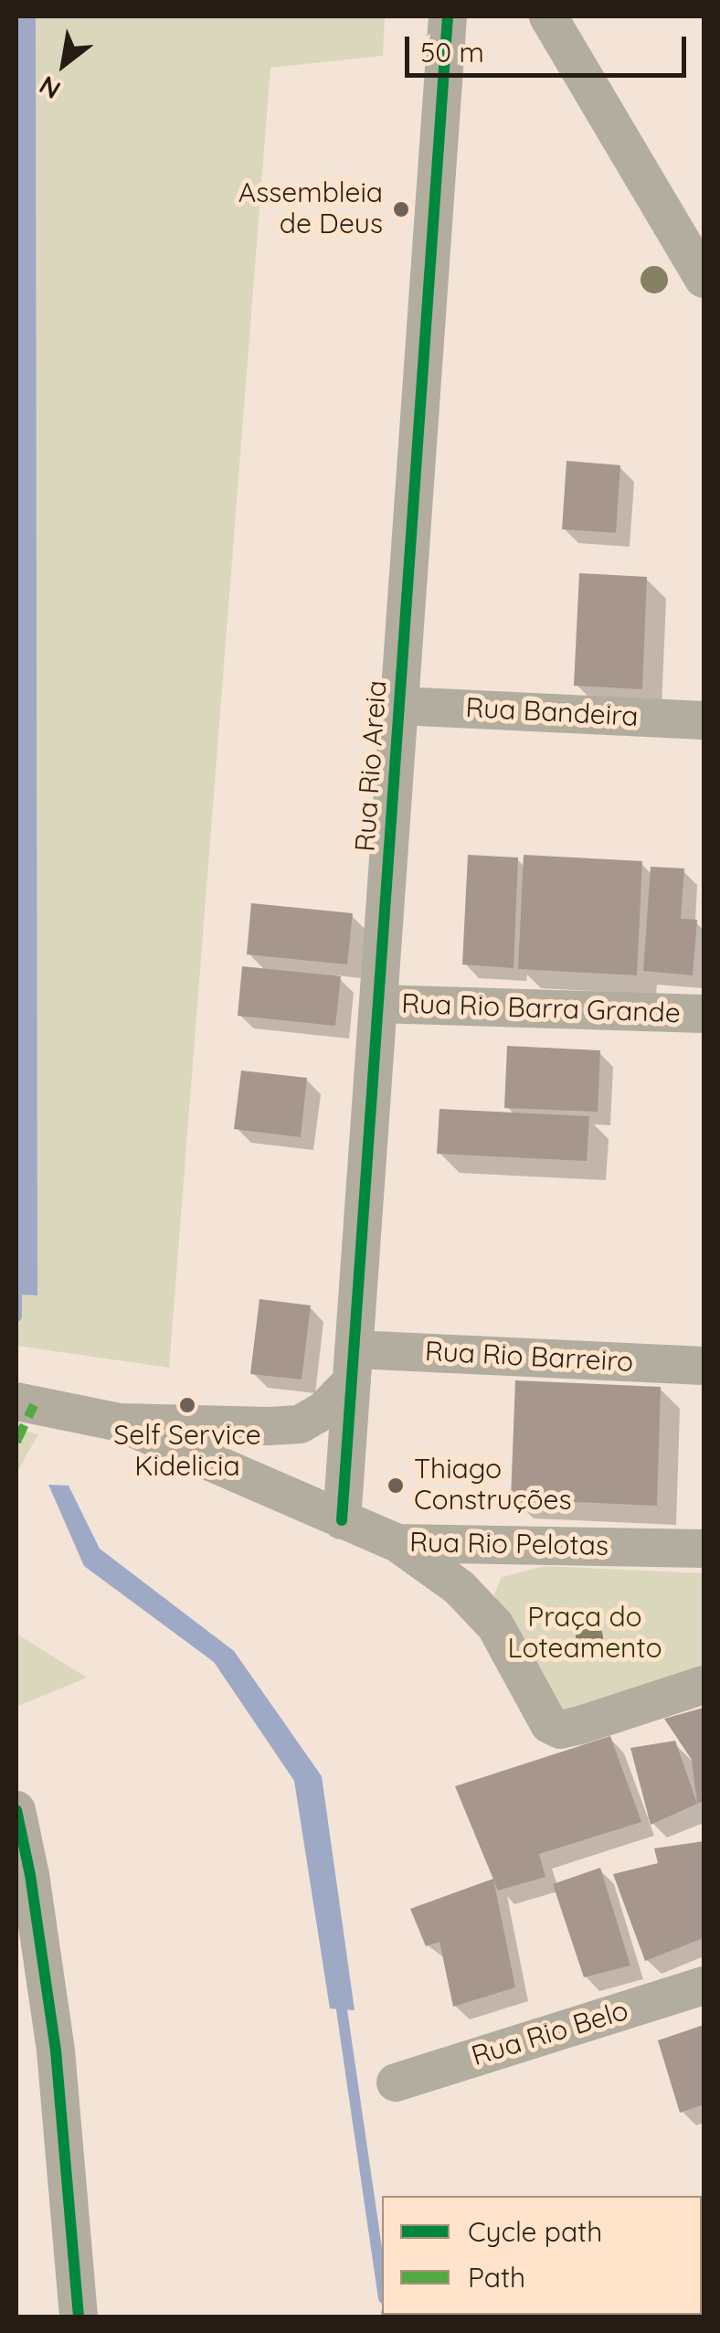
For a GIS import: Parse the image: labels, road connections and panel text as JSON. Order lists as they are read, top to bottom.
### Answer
{
  "streets": {
    "street": [
      "Rua Bandeira",
      "Rua Rio Areia",
      "Rua Rio Barra Grande",
      "Rua Rio Barreiro",
      "Rua Rio Pelotas",
      "Rua Rio Belo"
    ]
  },
  "crossings": [
    ["Rua Bandeira", "Rua Rio Areia"],
    ["Rua Rio Areia", "Rua Rio Barra Grande"],
    ["Rua Rio Areia", "Rua Rio Barreiro"],
    ["Rua Rio Areia", "Rua Rio Pelotas"],
    ["Rua Rio Barreiro", "Rua Rio Pelotas"]
  ],
  "parks": ["Praça do Loteamento"],
  "places": ["Assembleia de Deus", "Self Service Kidelicia", "Thiago Construções"],
  "legend": ["Cycle path", "Path"],
  "scale_bar": "50 m",
  "north": "bottom left"
}
